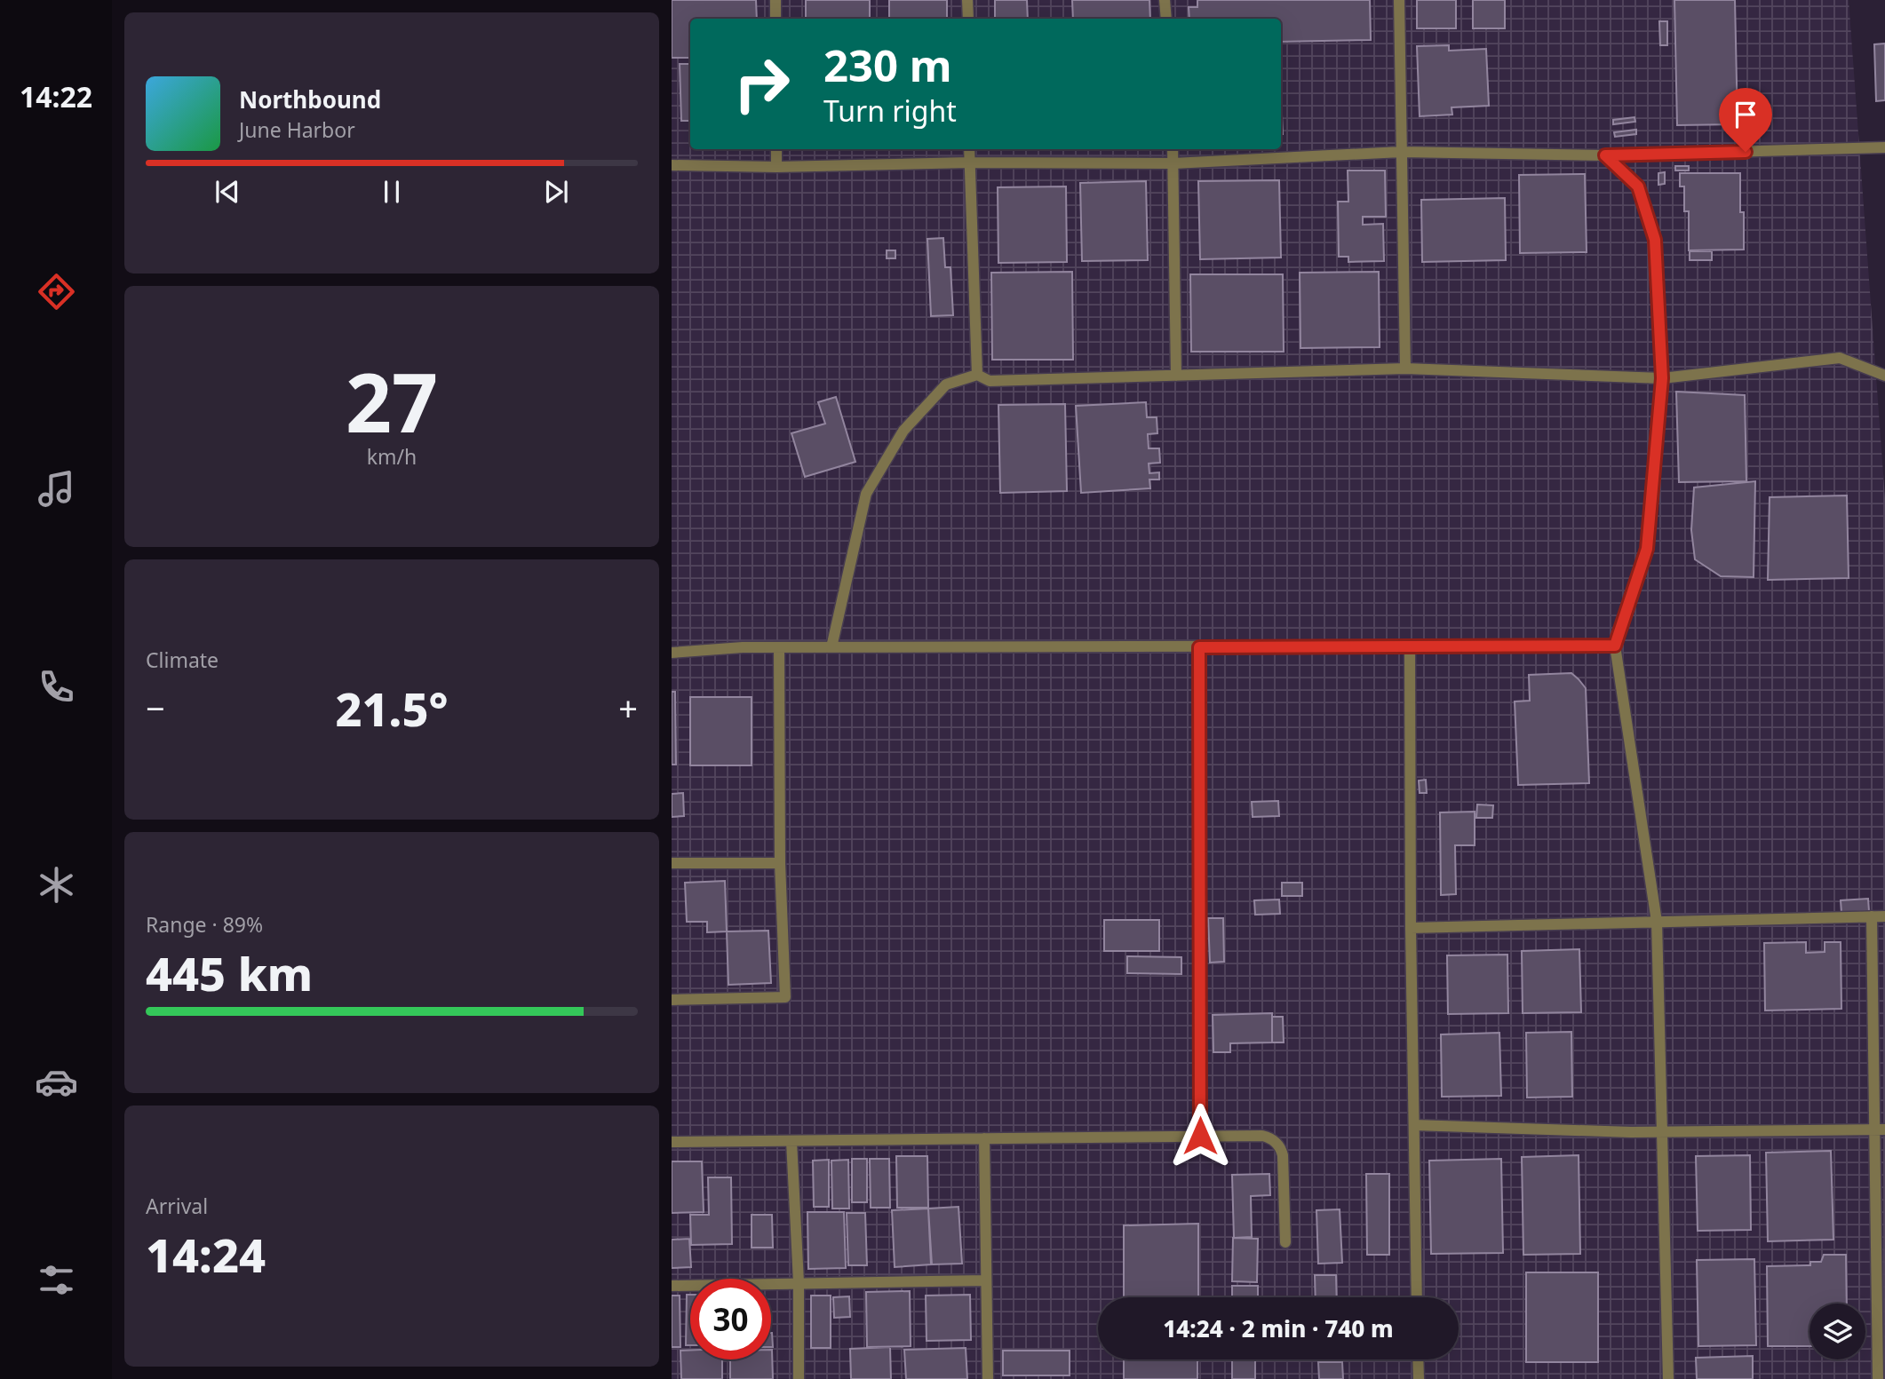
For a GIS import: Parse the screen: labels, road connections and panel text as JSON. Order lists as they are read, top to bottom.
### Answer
{
  "page": {
    "tabs": "14:22",
    "turn": ["230 m", "Turn right"],
    "song": ["Northbound", "June Harbor"],
    "tile": [
      ["27", "km/h"],
      "Climate",
      ["Range · 89%", "445 km"],
      ["Arrival", "14:24"]
    ],
    "heat": ["−", "21.5°", "+"],
    "limit": "30",
    "trip": "14:24 · 2 min · 740 m"
  }
}
